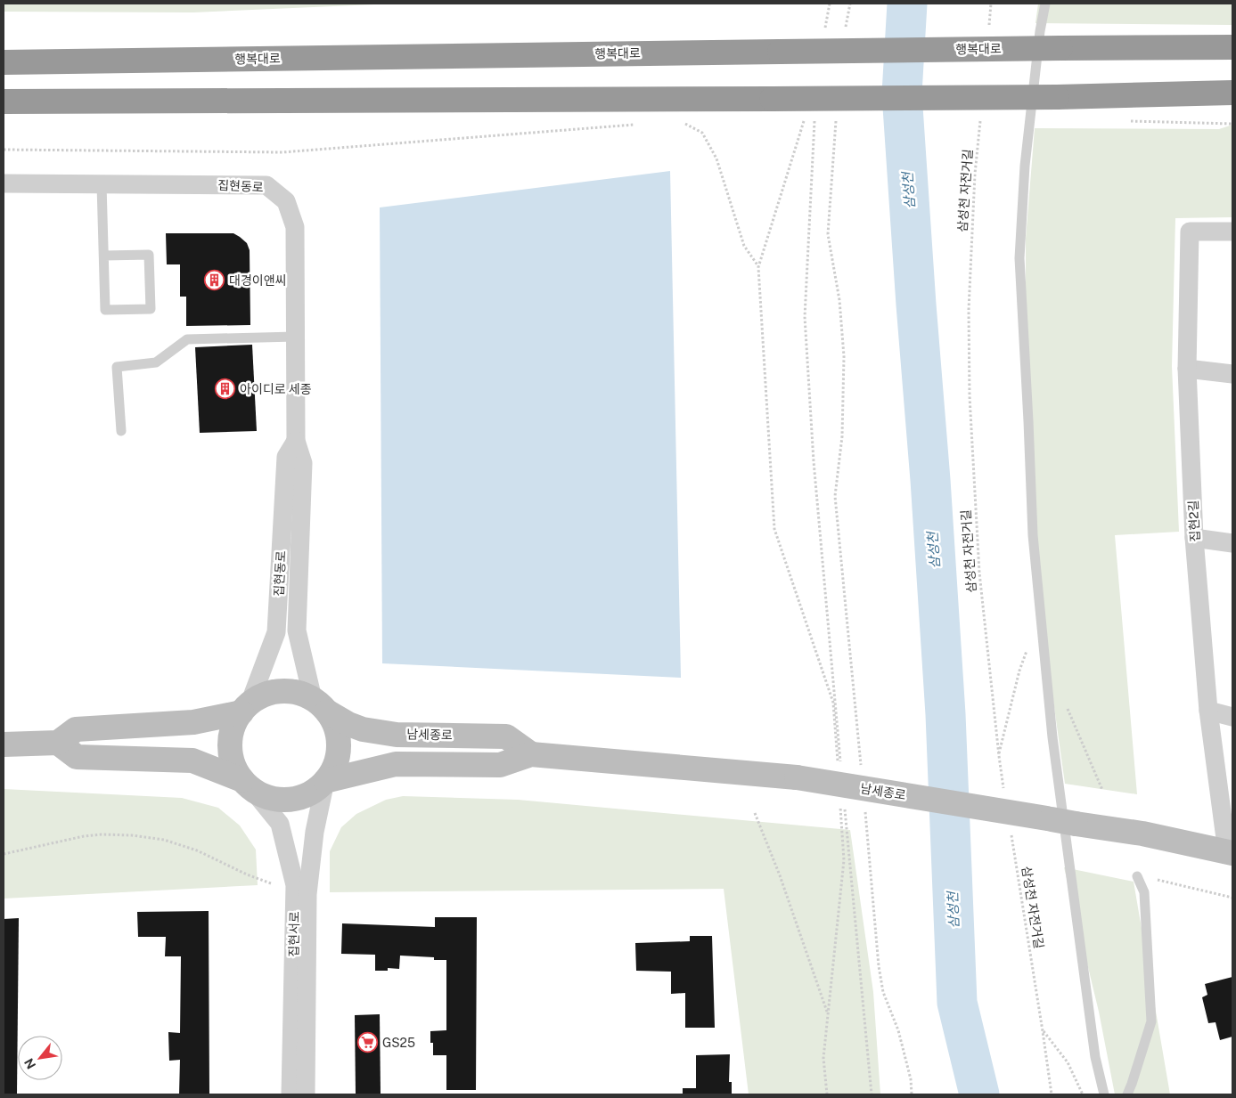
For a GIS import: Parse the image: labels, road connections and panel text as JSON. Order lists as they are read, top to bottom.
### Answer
{
  "streets": {
    "highway": ["행복대로"],
    "street": [
      "집현동로",
      "집현2길",
      "남세종로",
      "집현서로"
    ],
    "path": ["삼성천 자전거길"]
  },
  "crossings": [
    ["집현동로", "남세종로"],
    ["집현동로", "집현서로"],
    ["집현2길", "남세종로"],
    ["남세종로", "집현서로"]
  ],
  "water": ["삼성천"],
  "places": {
    "building": ["대경이앤씨", "아이디로 세종"],
    "supermarket": ["GS25"]
  },
  "north": "bottom left"
}
